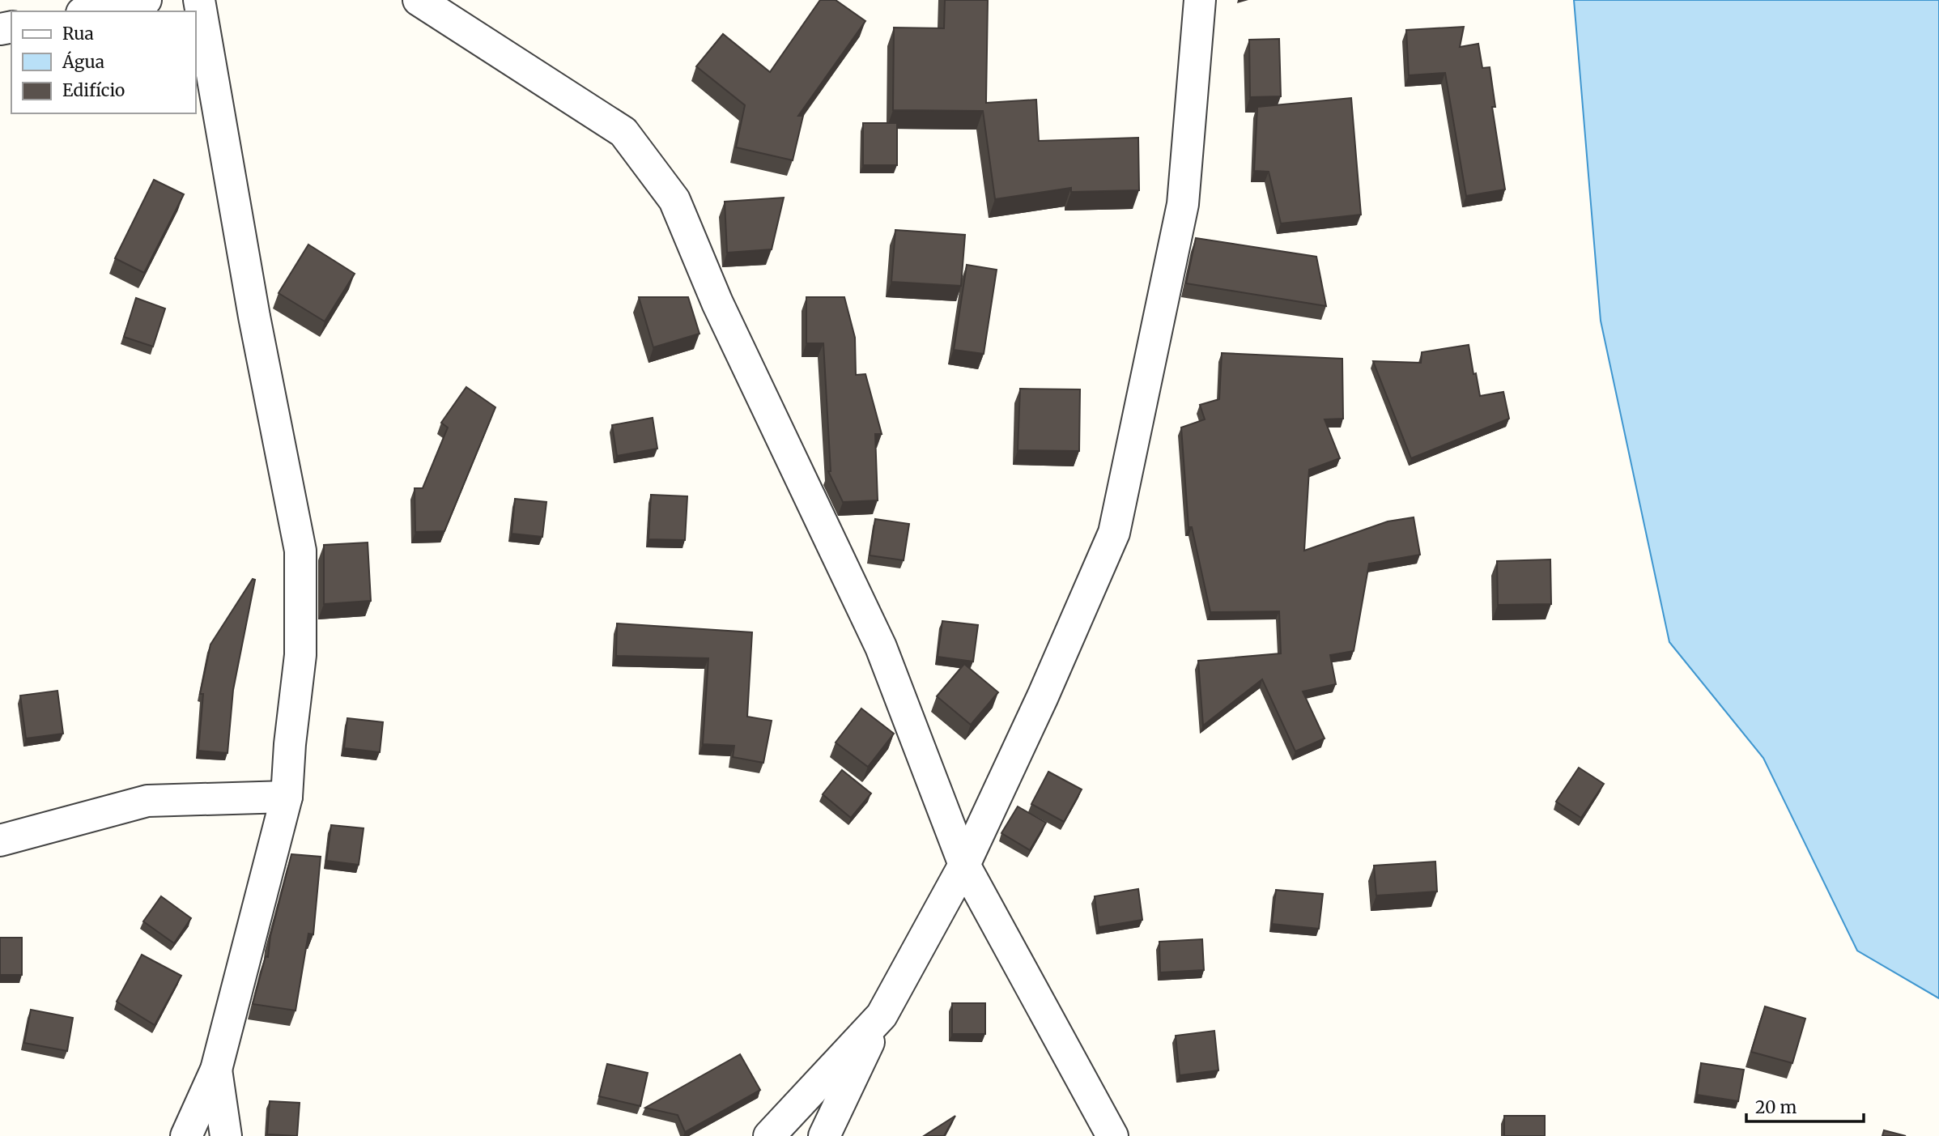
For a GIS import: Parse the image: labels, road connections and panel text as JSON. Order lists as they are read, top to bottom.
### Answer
{
  "legend": ["Rua", "Água", "Edifício"],
  "scale_bar": "20 m"
}
